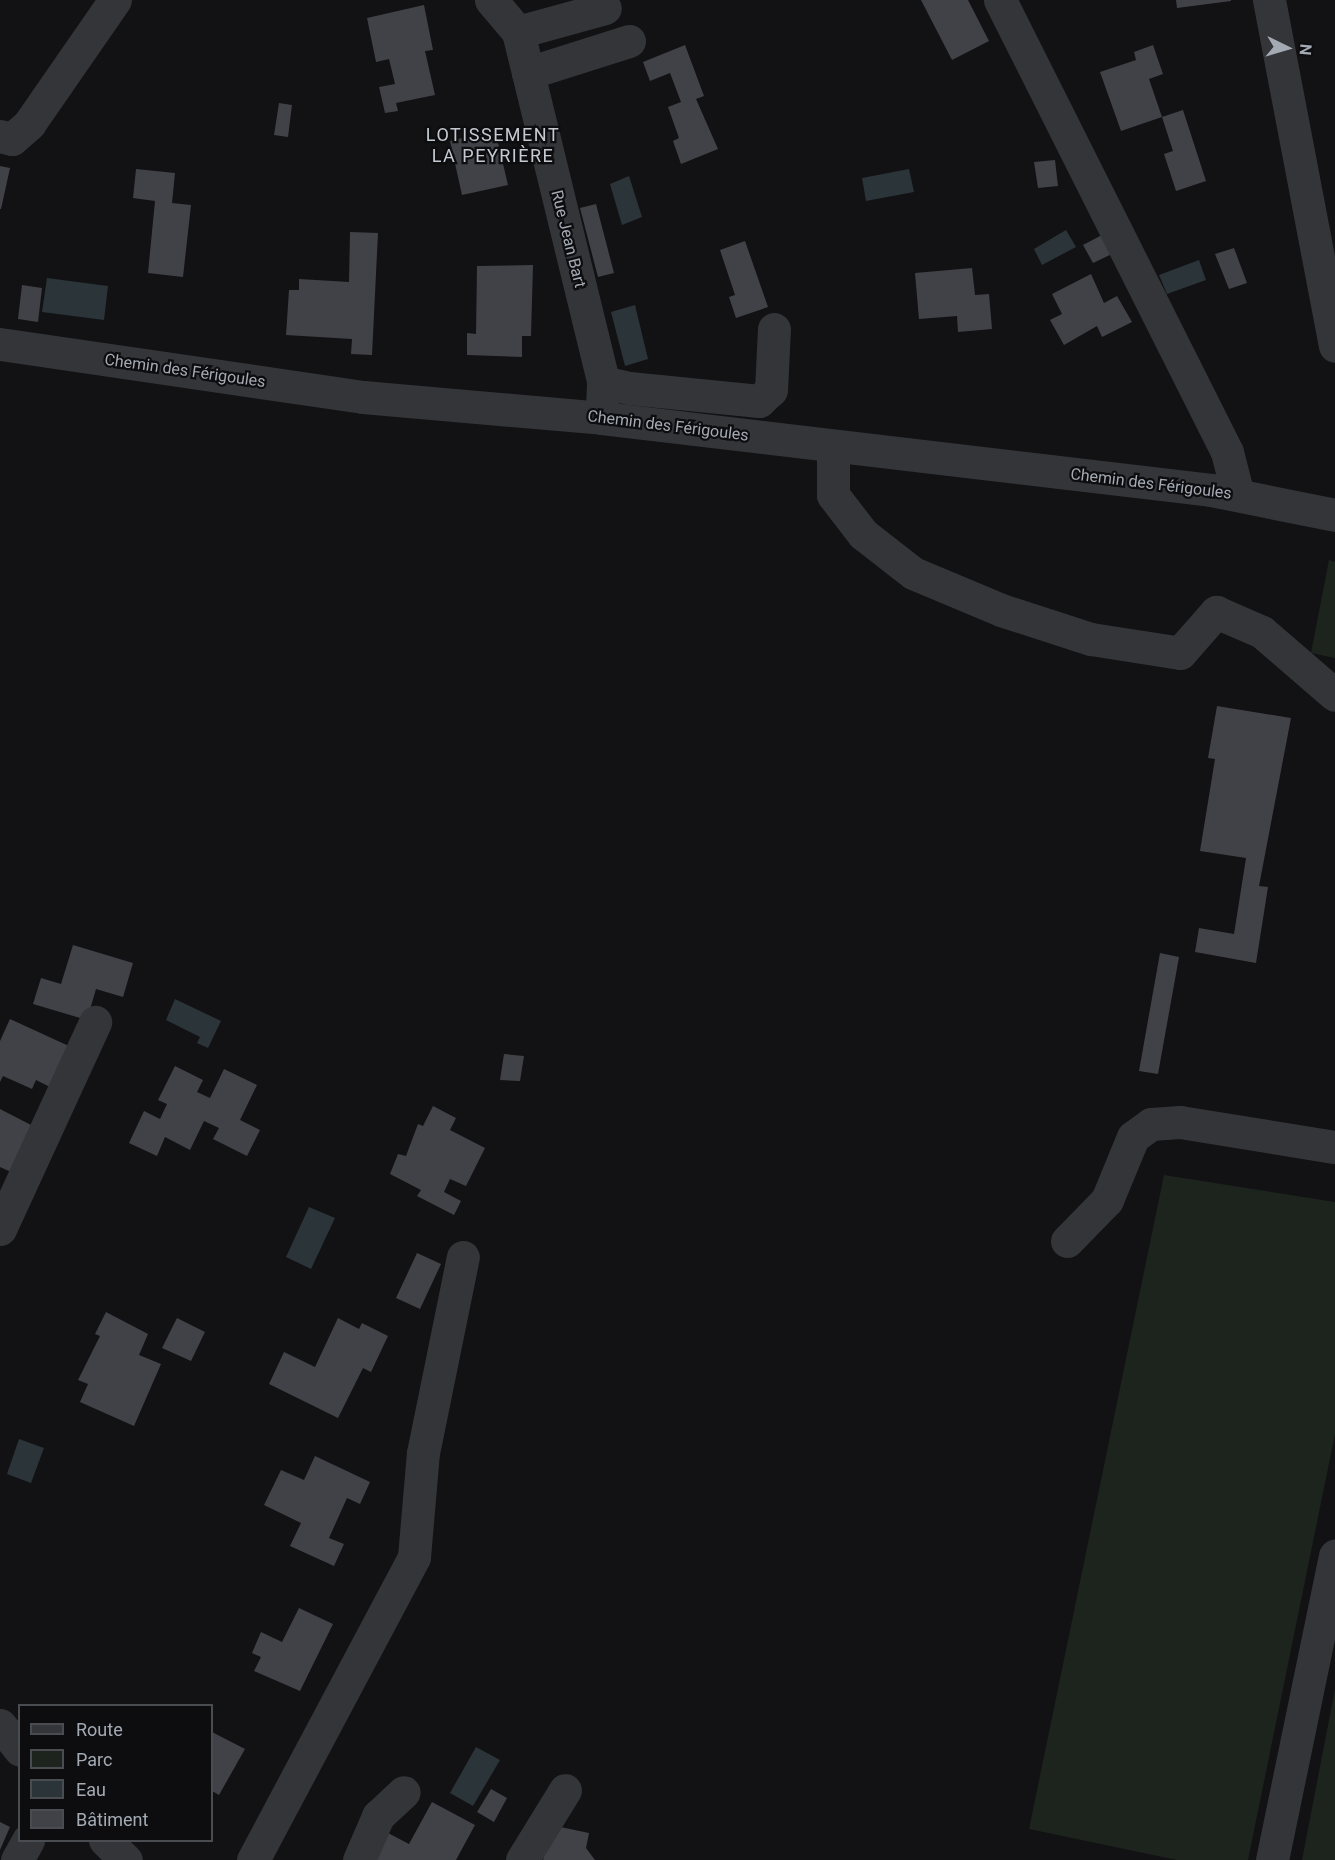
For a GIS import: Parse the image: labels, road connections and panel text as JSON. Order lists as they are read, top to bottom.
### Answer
{
  "streets": {
    "street": ["Rue Jean Bart", "Chemin des Férigoules"]
  },
  "crossings": [
    ["Rue Jean Bart", "Chemin des Férigoules"]
  ],
  "districts": ["LOTISSEMENT LA PEYRIÈRE"],
  "legend": [
    "Route",
    "Parc",
    "Eau",
    "Bâtiment"
  ],
  "north": "right"
}
